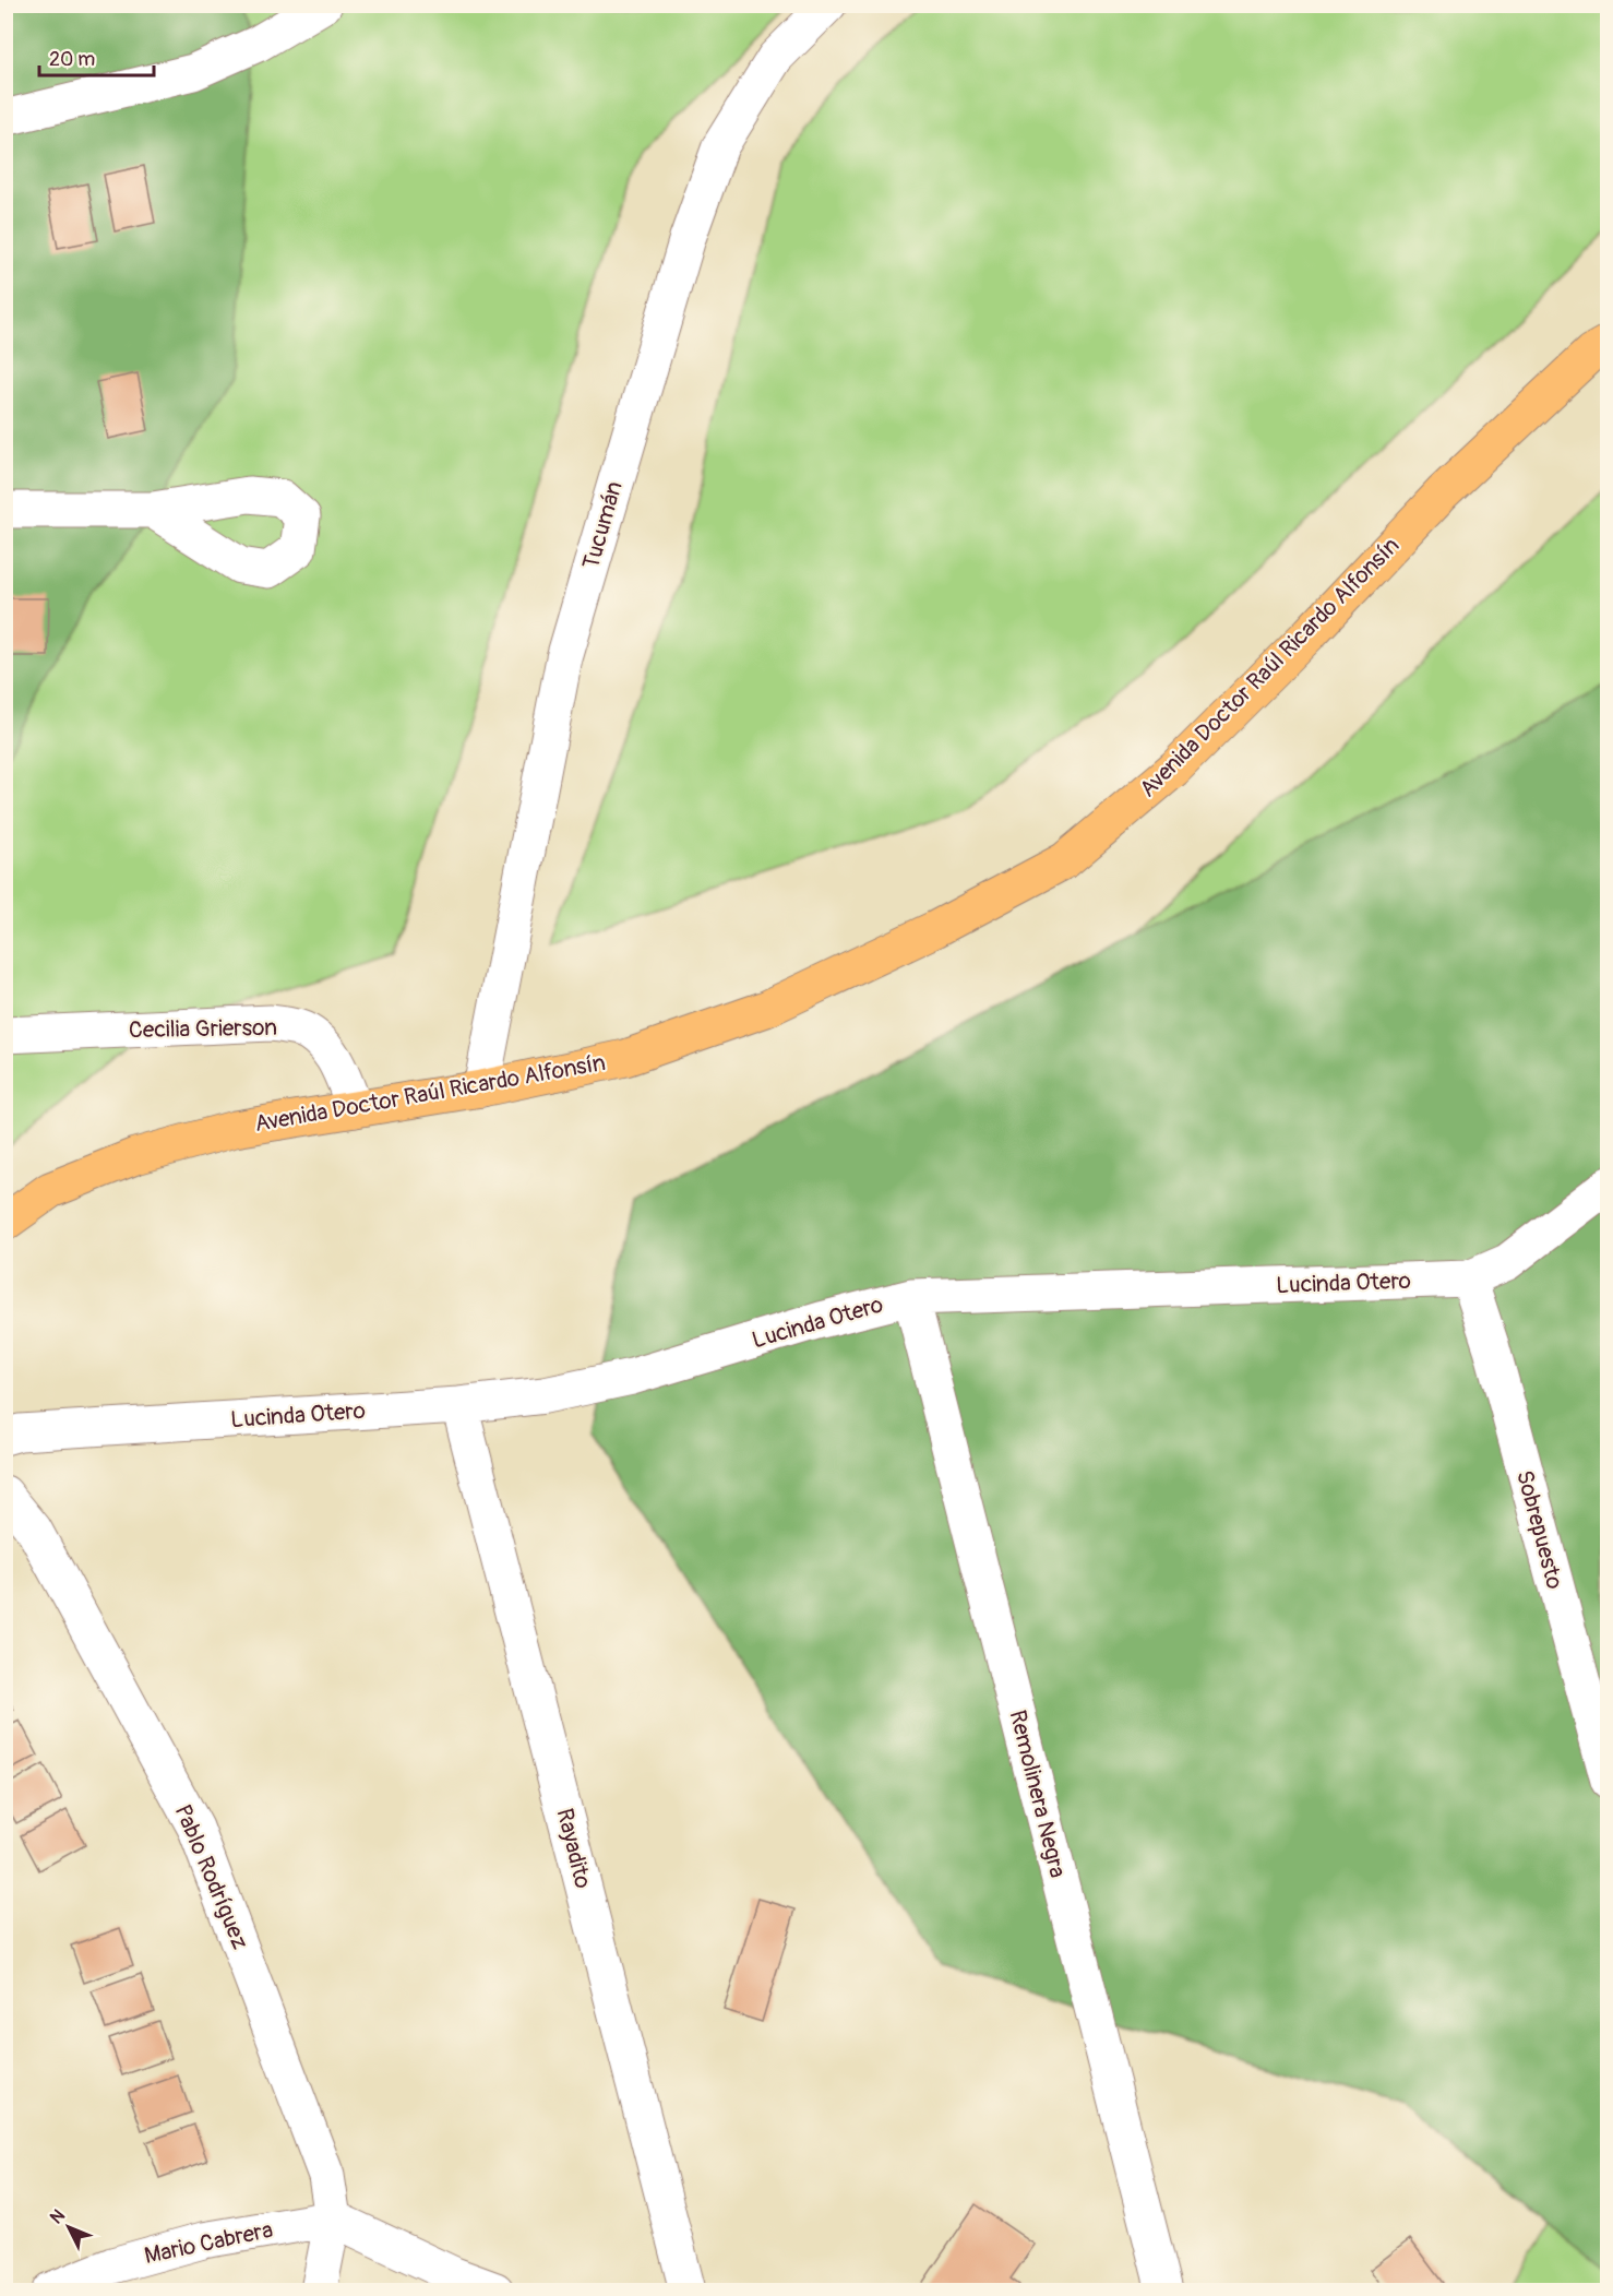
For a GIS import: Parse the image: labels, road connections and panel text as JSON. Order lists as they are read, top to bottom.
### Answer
{
  "streets": {
    "main road": ["Avenida Doctor Raúl Ricardo Alfonsín"],
    "street": [
      "Tucumán",
      "Cecilia Grierson",
      "Lucinda Otero",
      "Sobrepuesto",
      "Remolinera Negra",
      "Rayadito",
      "Pablo Rodríguez",
      "Mario Cabrera"
    ]
  },
  "crossings": [
    ["Tucumán", "Avenida Doctor Raúl Ricardo Alfonsín"],
    ["Avenida Doctor Raúl Ricardo Alfonsín", "Cecilia Grierson"],
    ["Lucinda Otero", "Sobrepuesto"],
    ["Lucinda Otero", "Remolinera Negra"],
    ["Lucinda Otero", "Rayadito"],
    ["Pablo Rodríguez", "Mario Cabrera"]
  ],
  "scale_bar": "20 m",
  "north": "top left"
}
